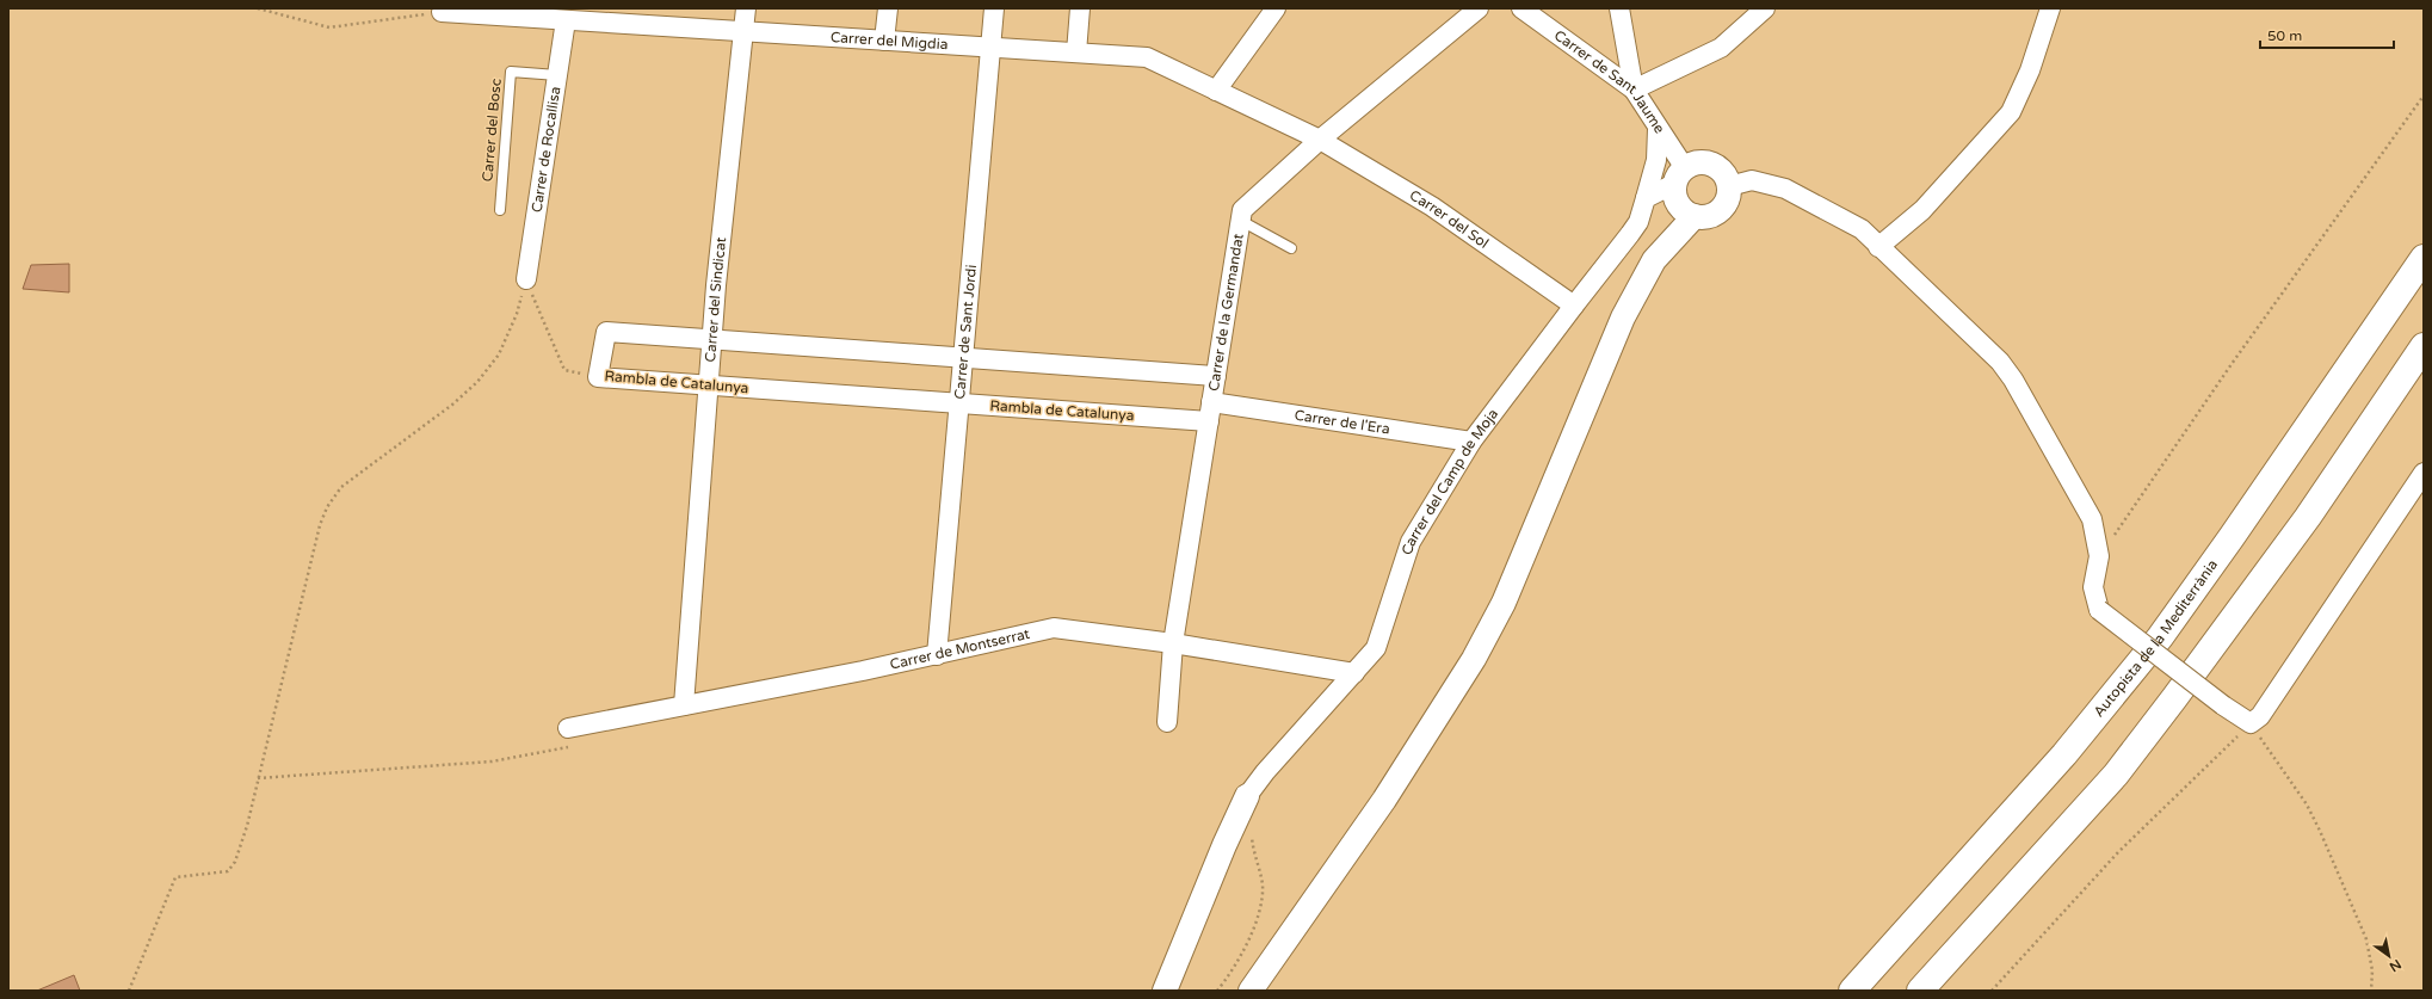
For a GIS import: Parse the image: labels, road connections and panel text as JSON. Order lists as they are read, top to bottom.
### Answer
{
  "streets": {
    "highway": ["Autopista de la Mediterrània"],
    "street": [
      "Carrer del Migdia",
      "Carrer de Sant Jaume",
      "Carrer de Rocallisa",
      "Carrer del Sol",
      "Carrer del Sindicat",
      "Carrer de la Germandat",
      "Carrer de Sant Jordi",
      "Rambla de Catalunya",
      "Carrer de l'Era",
      "Carrer del Camp de Moja",
      "Carrer de Montserrat"
    ],
    "lane": ["Carrer del Bosc"]
  },
  "crossings": [
    ["Carrer del Migdia", "Carrer de Rocallisa"],
    ["Carrer del Migdia", "Carrer del Sol"],
    ["Carrer del Migdia", "Carrer del Sindicat"],
    ["Carrer del Migdia", "Carrer de la Germandat"],
    ["Carrer del Migdia", "Carrer de Sant Jordi"],
    ["Carrer de Sant Jaume", "Carrer del Camp de Moja"],
    ["Carrer del Bosc", "Carrer de Rocallisa"],
    ["Carrer del Sol", "Carrer de la Germandat"],
    ["Carrer del Sol", "Carrer del Camp de Moja"],
    ["Carrer del Sindicat", "Rambla de Catalunya"],
    ["Carrer del Sindicat", "Carrer de Montserrat"],
    ["Carrer de la Germandat", "Rambla de Catalunya"],
    ["Carrer de la Germandat", "Carrer de l'Era"],
    ["Carrer de la Germandat", "Carrer de Montserrat"],
    ["Carrer de Sant Jordi", "Rambla de Catalunya"],
    ["Carrer de Sant Jordi", "Carrer de Montserrat"],
    ["Carrer de l'Era", "Carrer del Camp de Moja"],
    ["Carrer del Camp de Moja", "Carrer de Montserrat"]
  ],
  "scale_bar": "50 m",
  "north": "bottom right"
}
